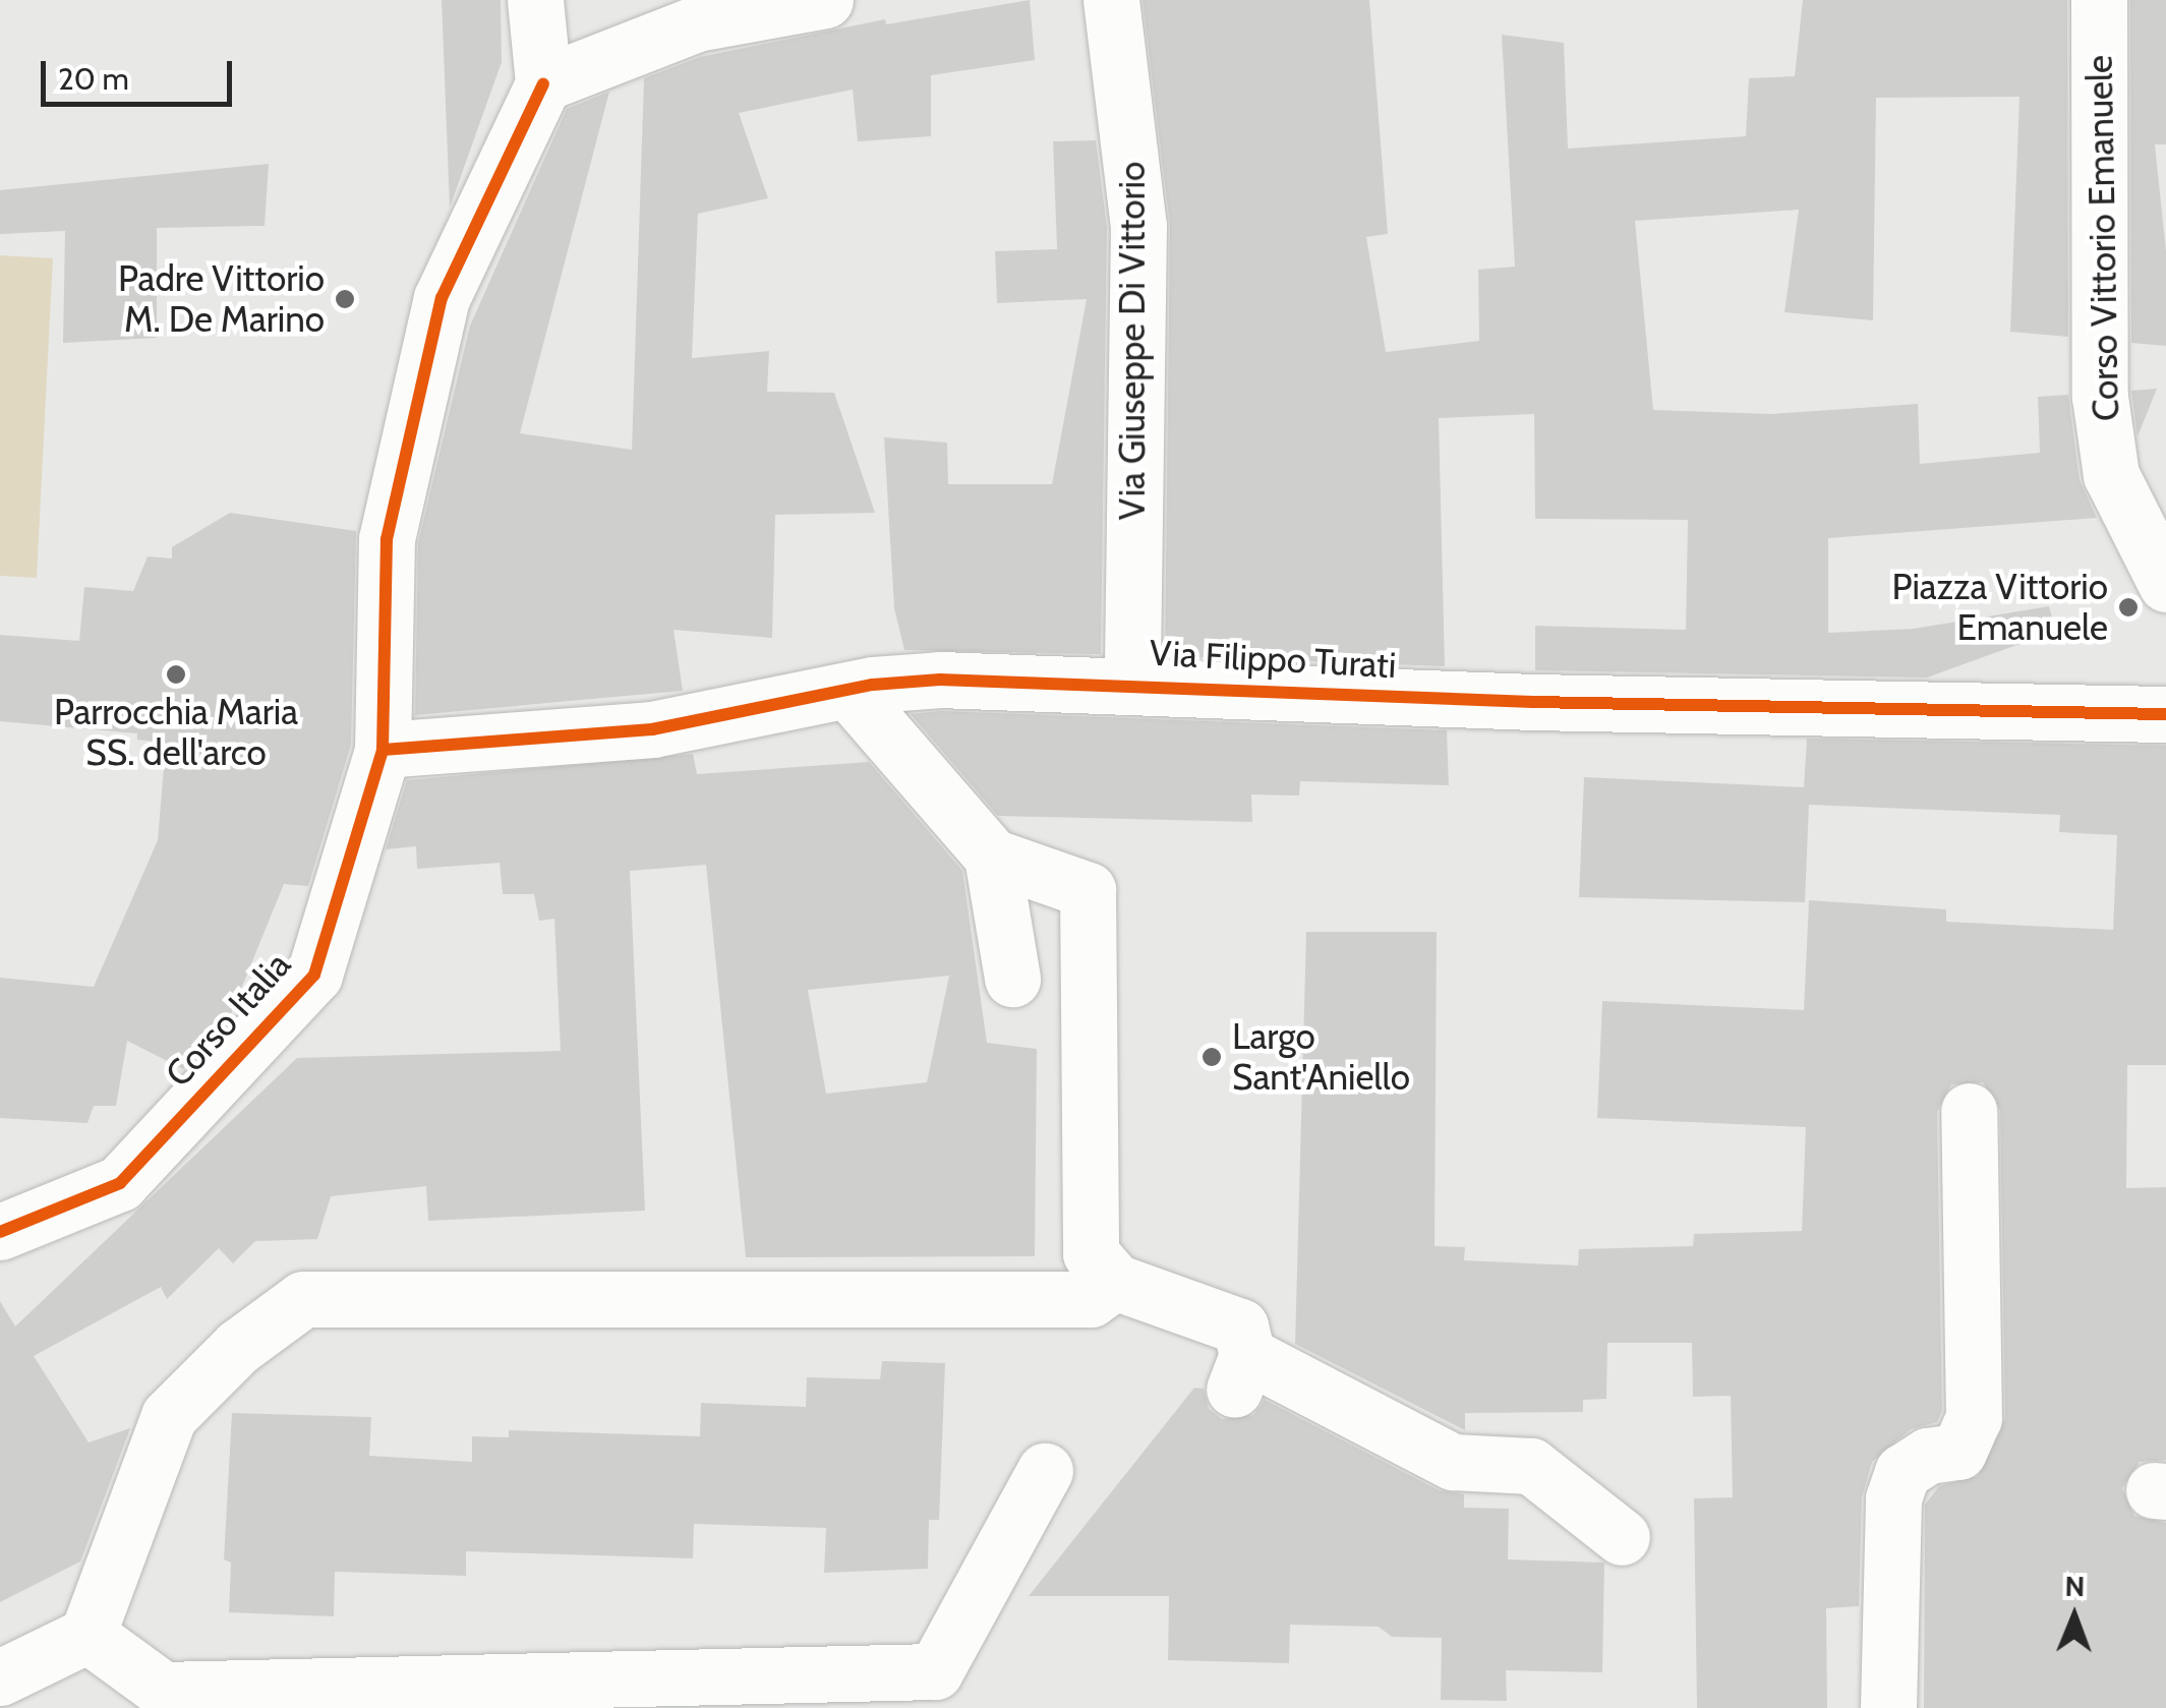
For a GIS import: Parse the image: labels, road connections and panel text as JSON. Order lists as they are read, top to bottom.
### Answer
{
  "streets": {
    "street": [
      "Corso Vittorio Emanuele",
      "Via Giuseppe Di Vittorio",
      "Via Filippo Turati",
      "Corso Italia"
    ]
  },
  "crossings": [
    ["Via Giuseppe Di Vittorio", "Via Filippo Turati"],
    ["Via Filippo Turati", "Corso Italia"]
  ],
  "places": [
    "Padre Vittorio M. De Marino",
    "Piazza Vittorio Emanuele",
    "Parrocchia Maria SS. dell'arco",
    "Largo Sant'Aniello"
  ],
  "scale_bar": "20 m",
  "north": "top"
}
